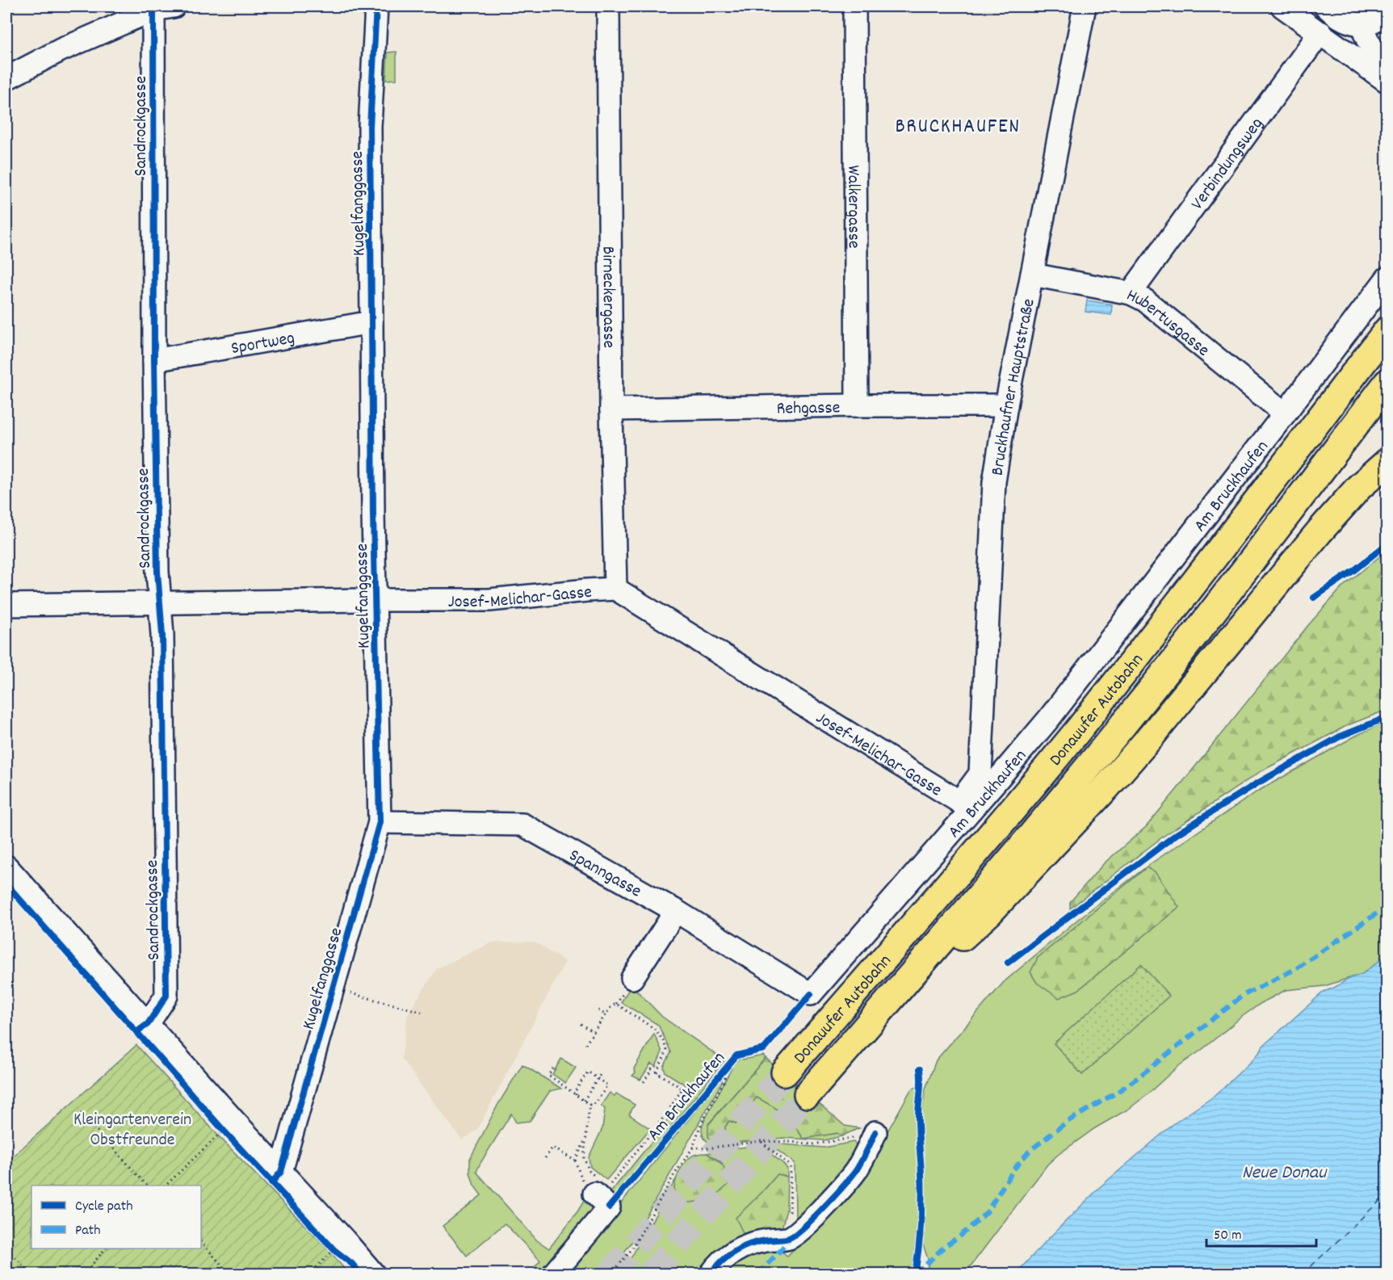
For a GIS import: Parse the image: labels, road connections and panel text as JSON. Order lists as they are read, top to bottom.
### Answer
{
  "streets": {
    "highway": ["Donauufer Autobahn"],
    "street": [
      "Sandrockgasse",
      "Verbindungsweg",
      "Kugelfanggasse",
      "Walkergasse",
      "Birneckergasse",
      "Hubertusgasse",
      "Sportweg",
      "Bruckhaufner Hauptstraße",
      "Rehgasse",
      "Am Bruckhaufen",
      "Josef-Melichar-Gasse",
      "Spanngasse"
    ]
  },
  "crossings": [
    ["Sandrockgasse", "Sportweg"],
    ["Sandrockgasse", "Josef-Melichar-Gasse"],
    ["Verbindungsweg", "Hubertusgasse"],
    ["Kugelfanggasse", "Sportweg"],
    ["Kugelfanggasse", "Josef-Melichar-Gasse"],
    ["Kugelfanggasse", "Spanngasse"],
    ["Walkergasse", "Rehgasse"],
    ["Birneckergasse", "Rehgasse"],
    ["Birneckergasse", "Josef-Melichar-Gasse"],
    ["Hubertusgasse", "Bruckhaufner Hauptstraße"],
    ["Hubertusgasse", "Am Bruckhaufen"],
    ["Bruckhaufner Hauptstraße", "Rehgasse"],
    ["Bruckhaufner Hauptstraße", "Am Bruckhaufen"],
    ["Am Bruckhaufen", "Josef-Melichar-Gasse"],
    ["Am Bruckhaufen", "Spanngasse"]
  ],
  "districts": ["BRUCKHAUFEN"],
  "water": ["Neue Donau"],
  "parks": ["Kleingartenverein Obstfreunde"],
  "legend": ["Cycle path", "Path"],
  "scale_bar": "50 m"
}
